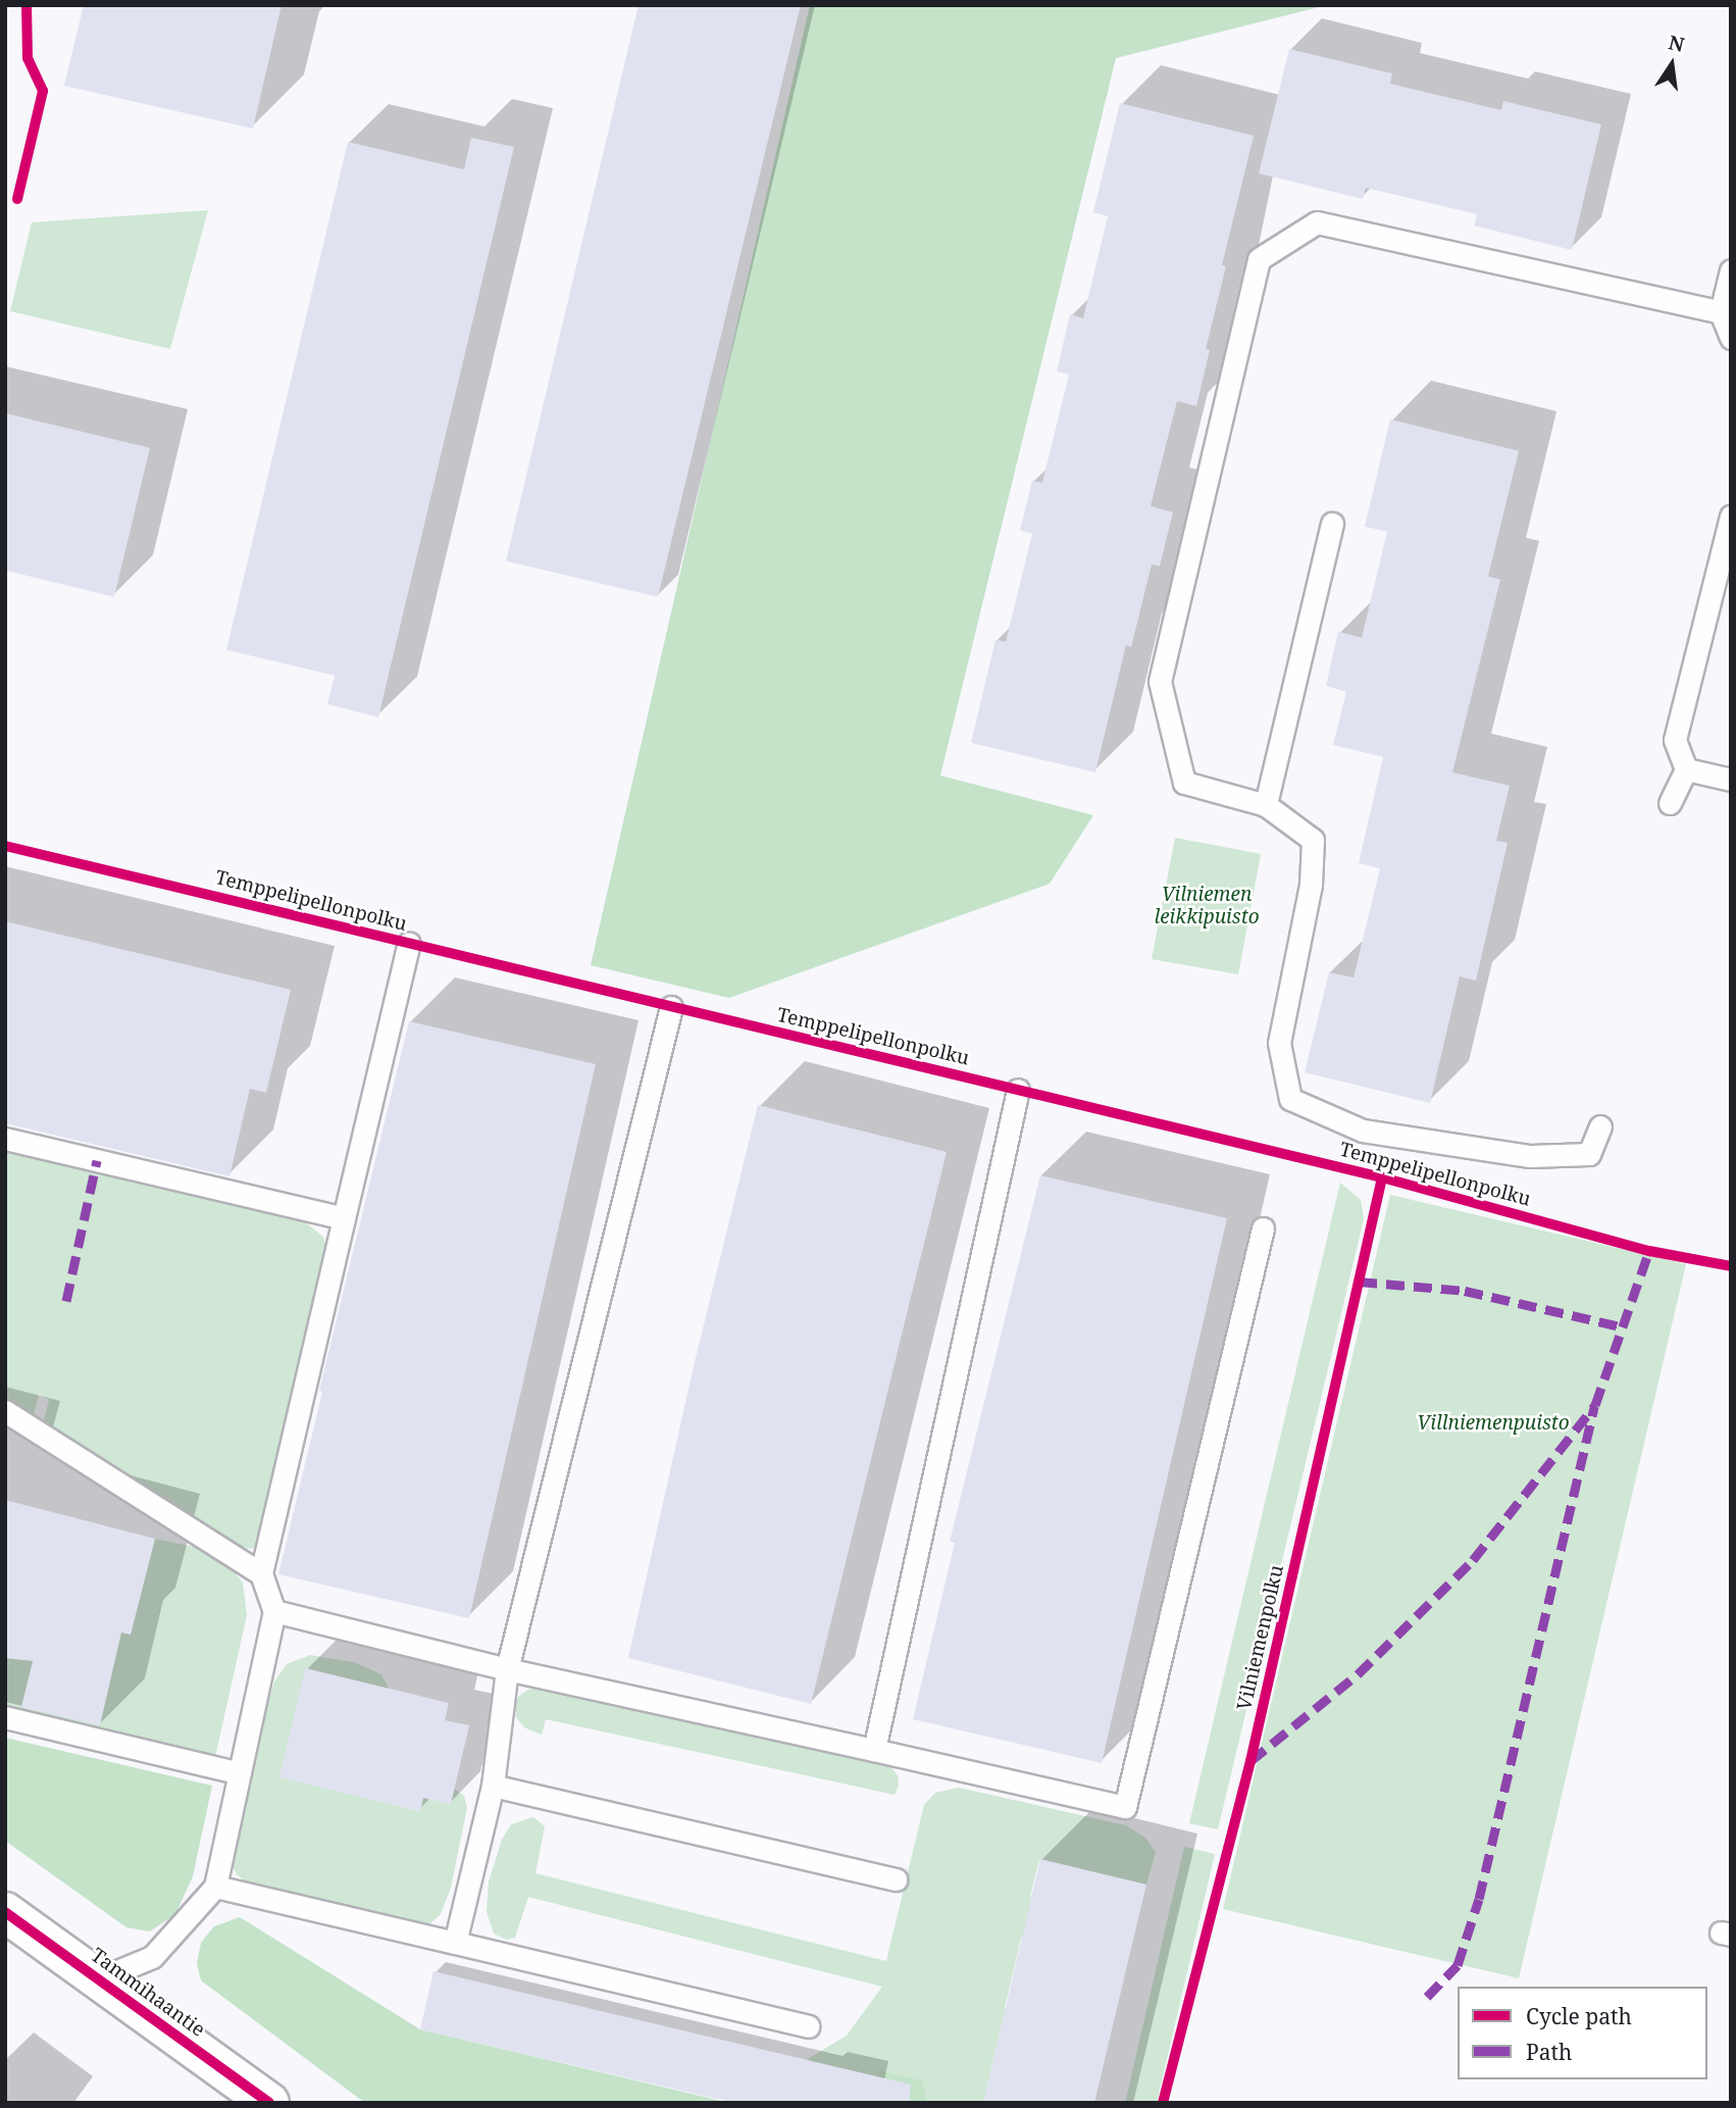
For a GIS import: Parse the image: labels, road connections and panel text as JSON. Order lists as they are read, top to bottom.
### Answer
{
  "streets": {
    "street": ["Tammihaantie"],
    "cycle path": ["Temppelipellonpolku"]
  },
  "parks": ["Vilniemen leikkipuisto", "Villniemenpuisto"],
  "legend": ["Cycle path", "Path"],
  "north": "top"
}
